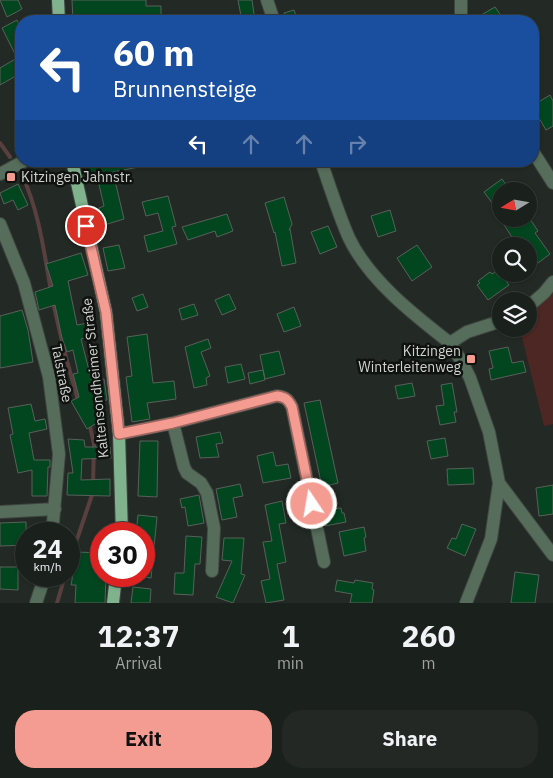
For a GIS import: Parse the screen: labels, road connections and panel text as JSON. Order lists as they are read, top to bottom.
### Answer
{
  "streets": {
    "main road": ["Kaltensondheimer Straße"],
    "street": ["Talstraße"]
  },
  "places": {
    "transit": ["Kitzingen Jahnstr.", "Kitzingen Winterleitenweg"]
  },
  "north": "left",
  "page": {
    "turn": ["60 m", "Brunnensteige"],
    "speed": "24 km/h",
    "limit": "30",
    "eta": [
      "12:37",
      "Arrival",
      "1",
      "min",
      "260",
      "m"
    ],
    "buttons": ["Exit", "Share"]
  }
}
